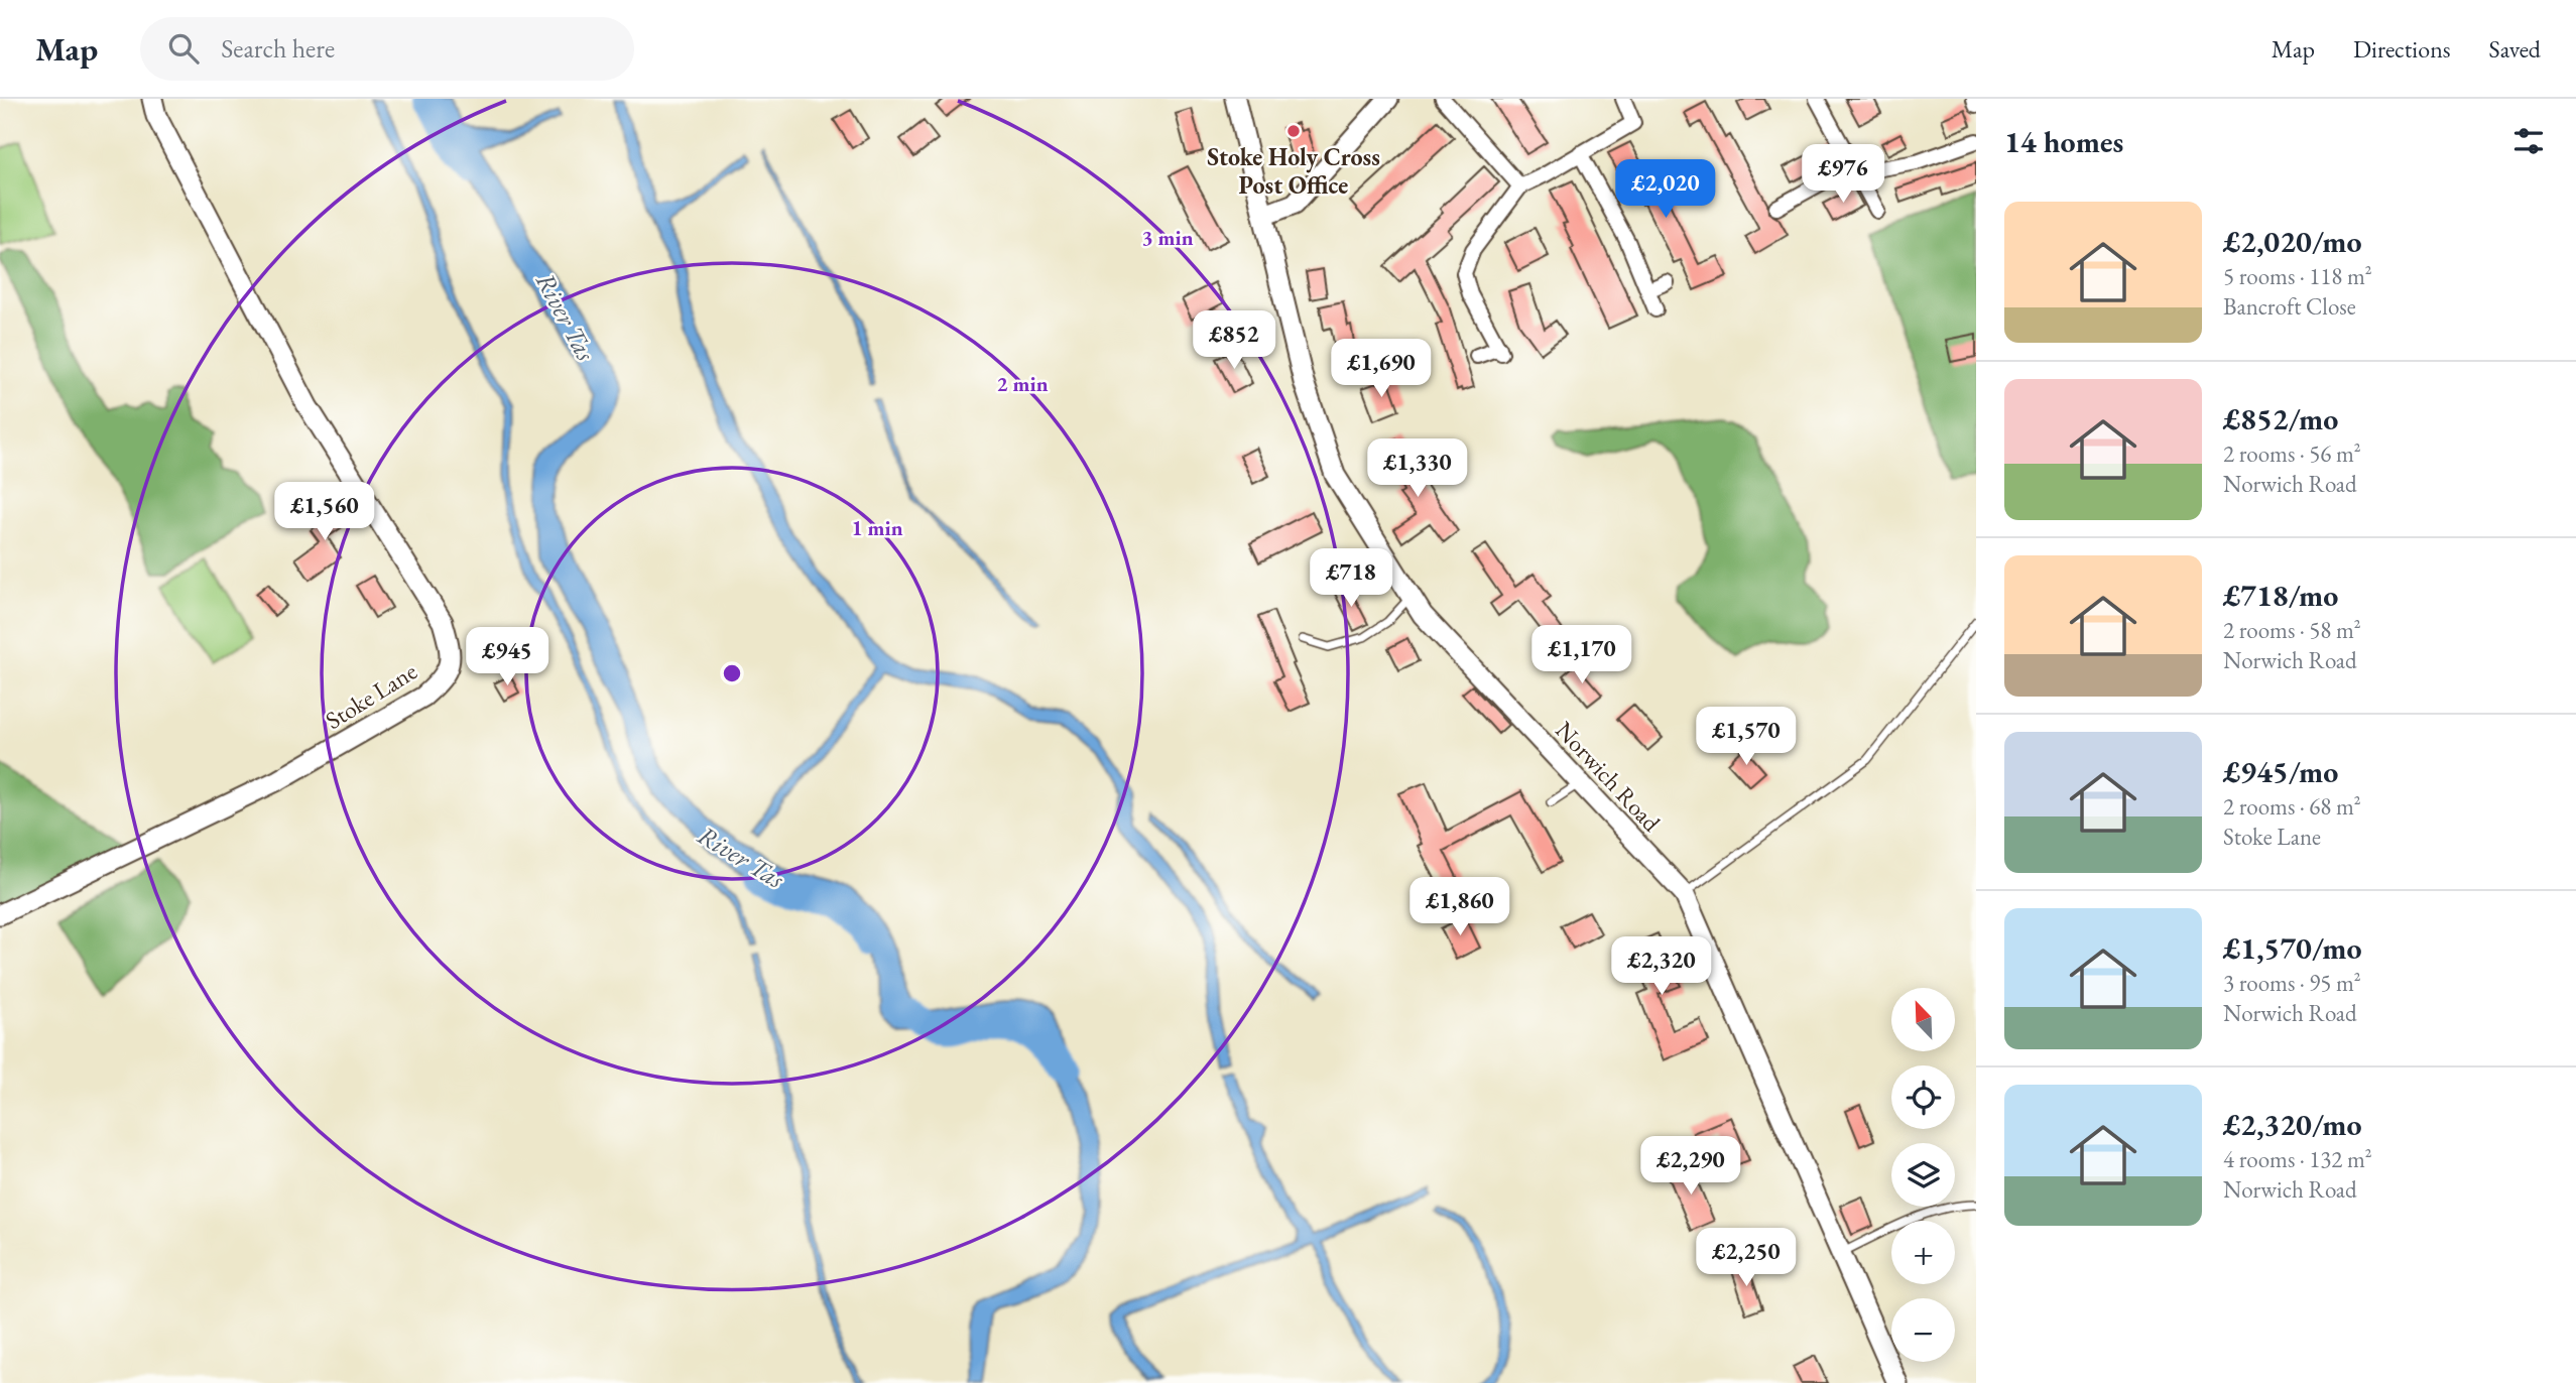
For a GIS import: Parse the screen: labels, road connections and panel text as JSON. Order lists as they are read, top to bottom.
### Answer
{
  "streets": {
    "street": ["Stoke Lane", "Norwich Road"]
  },
  "water": ["River Tas"],
  "places": ["Stoke Holy Cross Post Office"],
  "north": "top left",
  "page": {
    "header": "Map",
    "search": "Search here",
    "nav": ["Map", "Directions", "Saved"],
    "heading": "14 homes",
    "price": [
      "£976",
      "£2,020",
      "£852",
      "£1,690",
      "£1,330",
      "£1,560",
      "£718",
      "£1,170",
      "£945",
      "£1,570",
      "£1,860",
      "£2,320",
      "£2,290",
      "£2,250"
    ],
    "list": [
      {
        "name": "£2,020/mo",
        "note": "5 rooms · 118 m² · Bancroft Close"
      },
      {
        "name": "£852/mo",
        "note": "2 rooms · 56 m² · Norwich Road"
      },
      {
        "name": "£718/mo",
        "note": "2 rooms · 58 m² · Norwich Road"
      },
      {
        "name": "£945/mo",
        "note": "2 rooms · 68 m² · Stoke Lane"
      },
      {
        "name": "£1,570/mo",
        "note": "3 rooms · 95 m² · Norwich Road"
      },
      {
        "name": "£2,320/mo",
        "note": "4 rooms · 132 m² · Norwich Road"
      }
    ],
    "map_buttons": ["+", "−"]
  },
  "rings": ["3 min", "2 min", "1 min"]
}
